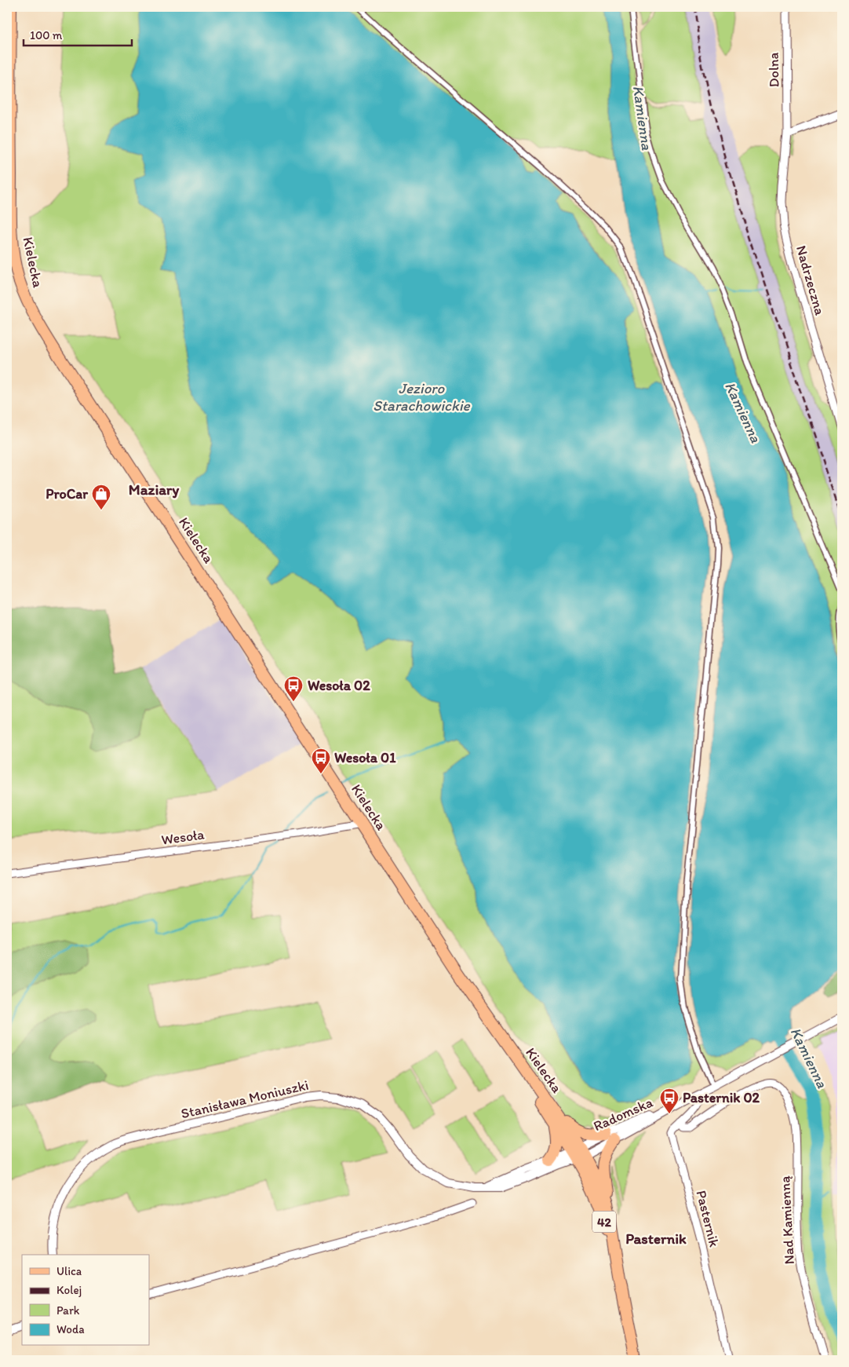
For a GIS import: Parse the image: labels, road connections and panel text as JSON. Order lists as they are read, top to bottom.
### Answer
{
  "streets": {
    "main road": ["Kielecka", "42"],
    "street": [
      "Dolna",
      "Nadrzeczna",
      "Wesoła",
      "Stanisława Moniuszki",
      "Radomska",
      "Pasternik",
      "Nad Kamienną"
    ]
  },
  "crossings": [
    ["Dolna", "Nadrzeczna"],
    ["Kielecka", "Wesoła"],
    ["Kielecka", "Stanisława Moniuszki"],
    ["Kielecka", "Radomska"],
    ["Kielecka", "42"],
    ["Stanisława Moniuszki", "Radomska"],
    ["Stanisława Moniuszki", "42"],
    ["Radomska", "Pasternik"],
    ["Radomska", "42"],
    ["Pasternik", "Nad Kamienną"]
  ],
  "districts": ["Maziary", "Pasternik"],
  "water": ["Kamienna", "Jezioro Starachowickie"],
  "places": {
    "shop": ["ProCar"],
    "bus stop": ["Wesoła 02", "Wesoła 01", "Pasternik 02"]
  },
  "legend": [
    "Ulica",
    "Kolej",
    "Park",
    "Woda"
  ],
  "scale_bar": "100 m"
}
